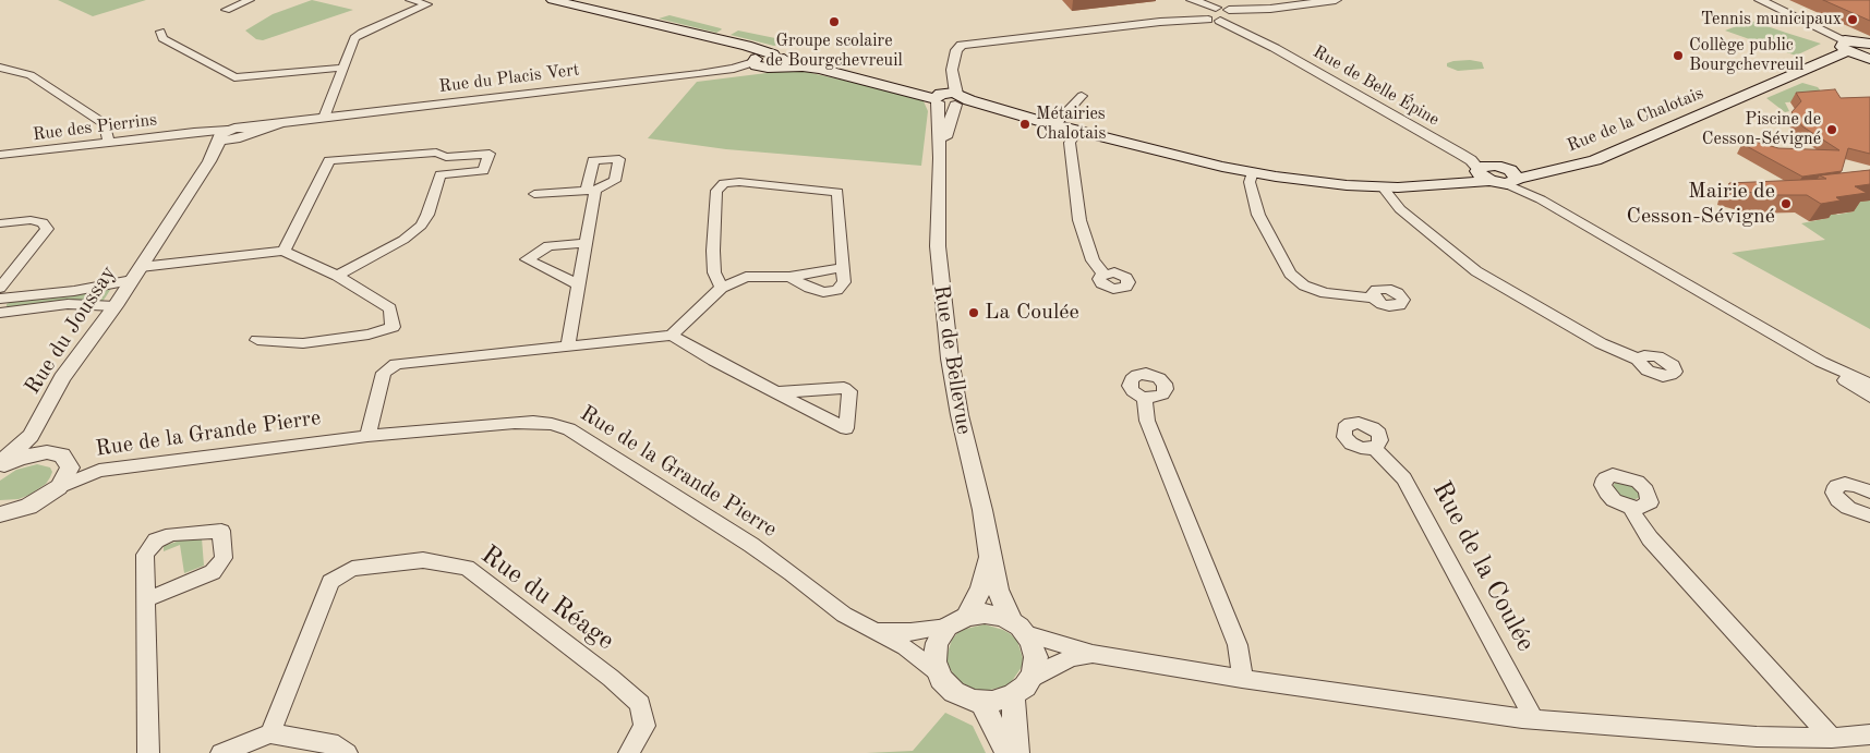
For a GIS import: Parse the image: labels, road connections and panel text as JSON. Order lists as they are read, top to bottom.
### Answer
{
  "streets": {
    "main road": ["Rue de la Chalotais"],
    "street": [
      "Rue du Placis Vert",
      "Rue de Belle Épine",
      "Rue des Pierrins",
      "Rue du Joussay",
      "Rue de Bellevue",
      "Rue de la Grande Pierre",
      "Rue de la Coulée",
      "Rue du Réage"
    ]
  },
  "crossings": [
    ["Rue du Placis Vert", "Rue des Pierrins"],
    ["Rue du Placis Vert", "Rue du Joussay"],
    ["Rue des Pierrins", "Rue du Joussay"],
    ["Rue de Bellevue", "Rue de la Grande Pierre"]
  ],
  "places": [
    "Tennis municipaux",
    "Groupe scolaire de Bourgchevreuil",
    "Collège public Bourgchevreuil",
    "Métairies Chalotais",
    "Piscine de Cesson-Sévigné",
    "Mairie de Cesson-Sévigné",
    "La Coulée"
  ]
}
